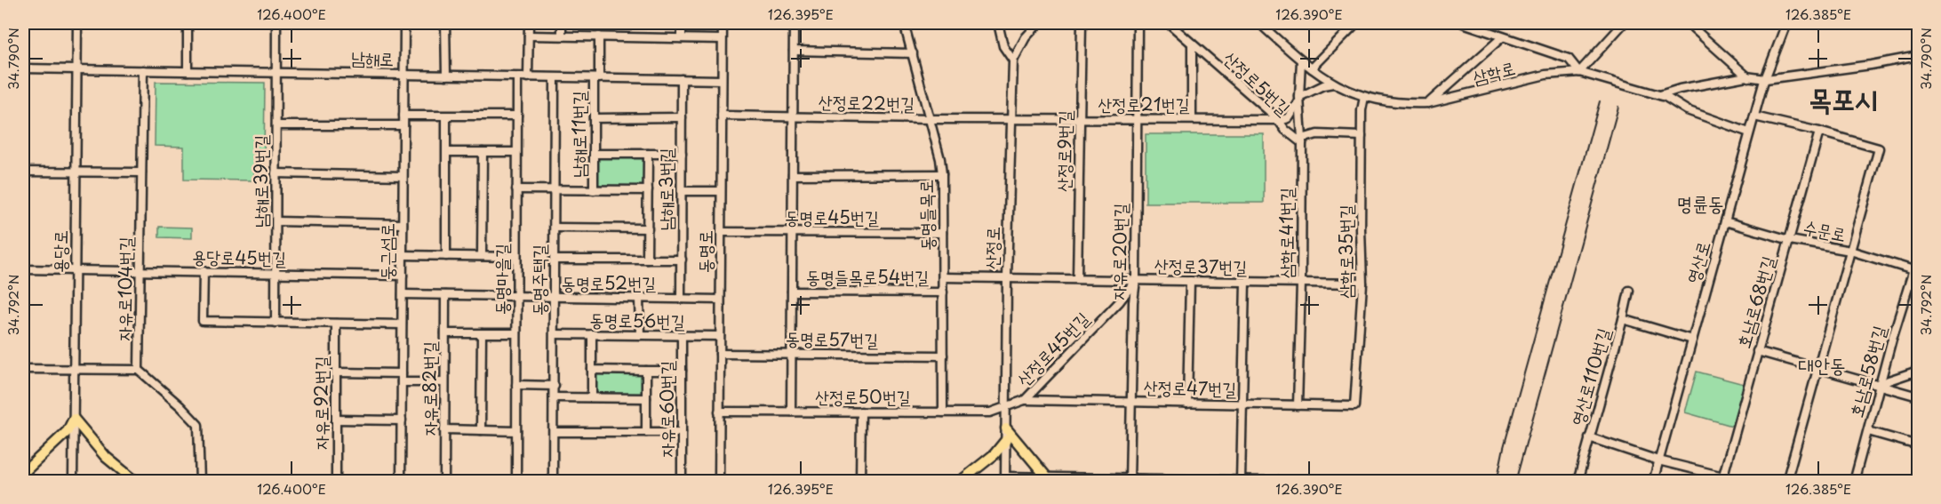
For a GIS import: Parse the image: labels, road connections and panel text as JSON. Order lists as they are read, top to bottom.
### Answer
{
  "streets": {
    "street": [
      "남해로",
      "삼학로",
      "산정로5번길",
      "산정로22번길",
      "산정로21번길",
      "남해로11번길",
      "산정로9번길",
      "남해로39번길",
      "남해로3번길",
      "동명들목로",
      "동명로45번길",
      "수문로",
      "삼학로41번길",
      "산정로",
      "용당로",
      "둥근섬로",
      "동명로",
      "자유로20번길",
      "삼학로35번길",
      "용당로45번길",
      "영산로",
      "산정로37번길",
      "동명들목로54번길",
      "동명마을길",
      "동명주택길",
      "동명로52번길",
      "자유로104번길",
      "호남로68번길",
      "동명로56번길",
      "동명로57번길",
      "산정로45번길",
      "호남로58번길",
      "영산로110번길",
      "자유로82번길",
      "산정로47번길",
      "산정로50번길",
      "자유로92번길",
      "자유로60번길"
    ]
  },
  "crossings": [
    ["남해로", "남해로11번길"],
    ["남해로", "남해로39번길"],
    ["남해로", "남해로3번길"],
    ["남해로", "용당로"],
    ["남해로", "둥근섬로"],
    ["남해로", "동명로"],
    ["남해로", "동명마을길"],
    ["남해로", "동명주택길"],
    ["남해로", "자유로104번길"],
    ["삼학로", "삼학로41번길"],
    ["삼학로", "삼학로35번길"],
    ["삼학로", "영산로"],
    ["산정로5번길", "산정로21번길"],
    ["산정로5번길", "삼학로41번길"],
    ["산정로22번길", "산정로21번길"],
    ["산정로22번길", "동명들목로"],
    ["산정로22번길", "산정로"],
    ["산정로22번길", "동명로"],
    ["산정로21번길", "산정로9번길"],
    ["산정로21번길", "산정로"],
    ["산정로21번길", "자유로20번길"],
    ["산정로9번길", "산정로37번길"],
    ["남해로39번길", "용당로45번길"],
    ["남해로3번길", "동명로52번길"],
    ["동명들목로", "동명로45번길"],
    ["동명들목로", "산정로37번길"],
    ["동명들목로", "동명들목로54번길"],
    ["동명들목로", "동명로57번길"],
    ["동명들목로", "산정로50번길"],
    ["동명로45번길", "동명로"],
    ["수문로", "영산로"],
    ["수문로", "호남로68번길"],
    ["수문로", "호남로58번길"],
    ["삼학로41번길", "산정로37번길"],
    ["삼학로41번길", "산정로47번길"],
    ["산정로", "산정로37번길"],
    ["산정로", "산정로45번길"],
    ["산정로", "산정로50번길"],
    ["용당로", "용당로45번길"],
    ["둥근섬로", "용당로45번길"],
    ["둥근섬로", "동명로52번길"],
    ["동명로", "동명로52번길"],
    ["동명로", "동명로56번길"],
    ["동명로", "동명로57번길"],
    ["동명로", "산정로50번길"],
    ["자유로20번길", "산정로37번길"],
    ["자유로20번길", "산정로45번길"],
    ["자유로20번길", "산정로47번길"],
    ["삼학로35번길", "산정로37번길"],
    ["삼학로35번길", "산정로47번길"],
    ["용당로45번길", "자유로104번길"],
    ["영산로", "영산로110번길"],
    ["산정로37번길", "산정로45번길"],
    ["동명마을길", "동명로52번길"],
    ["동명주택길", "동명로52번길"],
    ["동명주택길", "동명로56번길"],
    ["동명로52번길", "자유로82번길"],
    ["동명로56번길", "자유로60번길"],
    ["산정로45번길", "산정로47번길"],
    ["산정로45번길", "산정로50번길"]
  ],
  "districts": ["목포시", "명륜동", "대안동"],
  "coordinates": [
    "126.400°E",
    "126.395°E",
    "126.390°E",
    "126.385°E",
    "34.790°N",
    "34.792°N"
  ]
}
